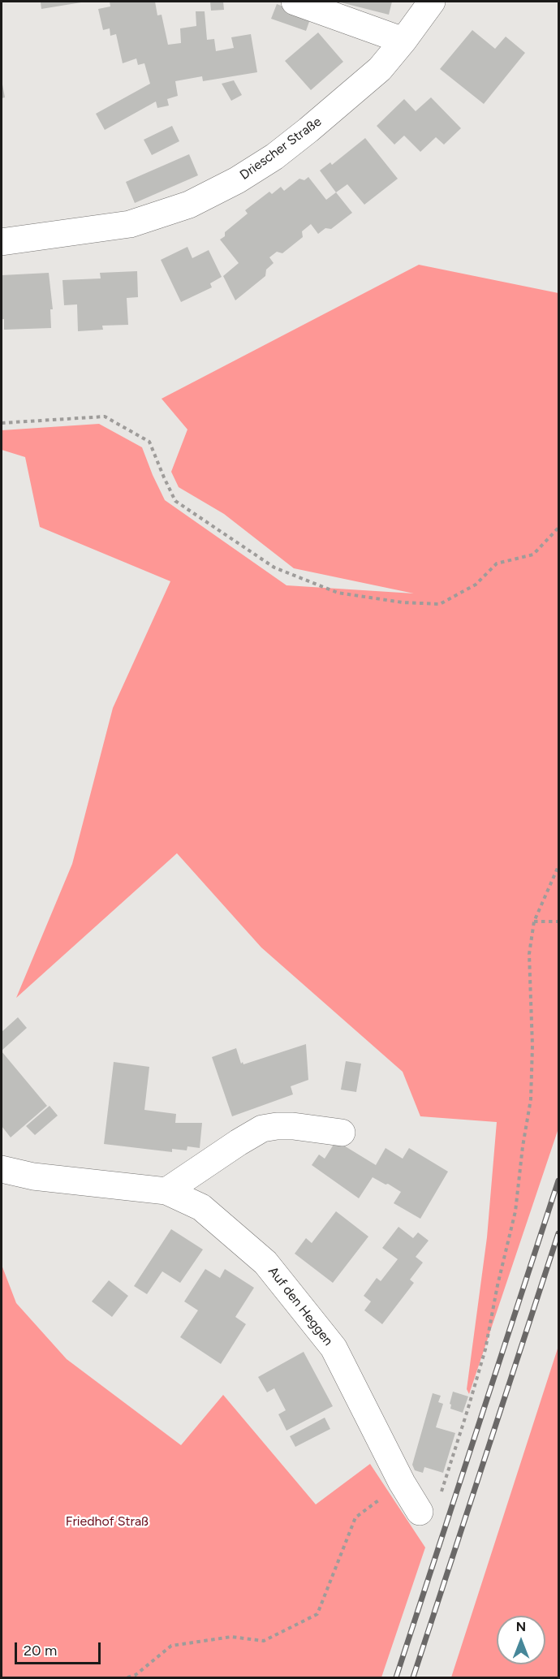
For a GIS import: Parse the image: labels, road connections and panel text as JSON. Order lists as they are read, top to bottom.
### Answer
{
  "streets": {
    "street": ["Driescher Straße", "Auf den Heggen"]
  },
  "parks": ["Friedhof Straß"],
  "scale_bar": "20 m",
  "north": "top"
}
